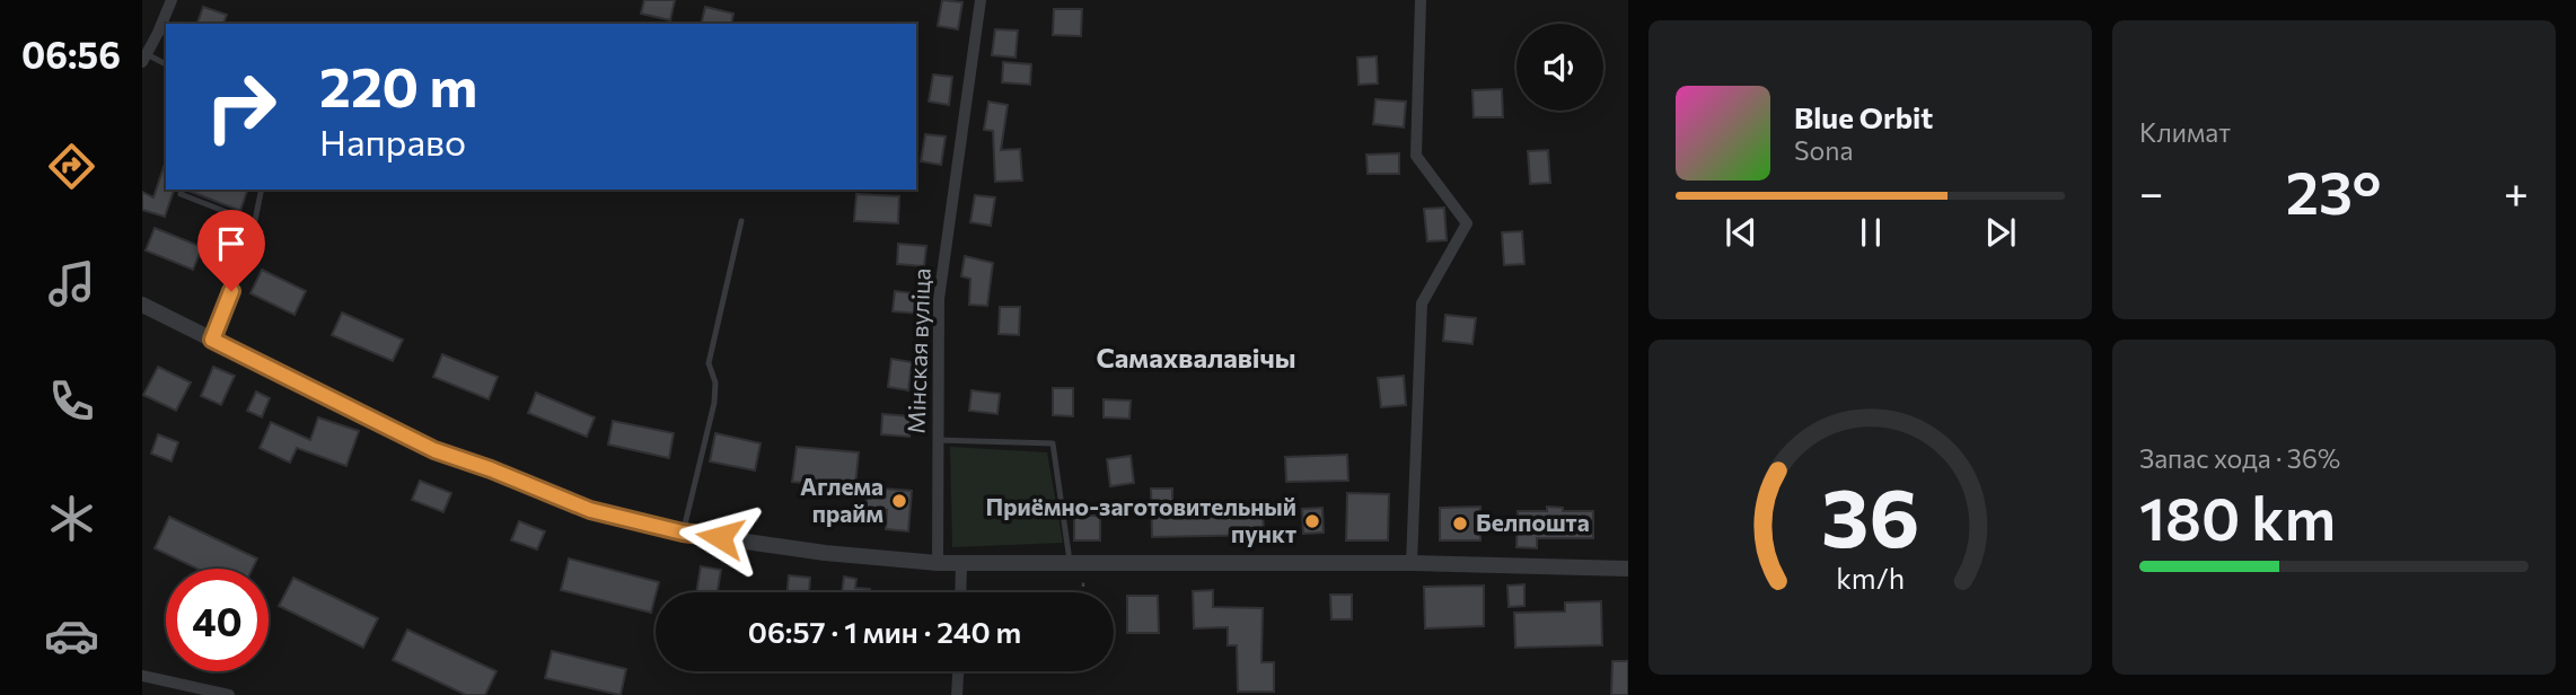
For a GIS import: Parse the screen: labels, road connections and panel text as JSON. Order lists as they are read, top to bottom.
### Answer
{
  "streets": {
    "street": ["Мінская вуліца"]
  },
  "districts": ["Самахвалавічы"],
  "places": ["Аглема прайм", "Приёмно-заготовительный пункт", "Белпошта"],
  "page": {
    "tabs": "06:56",
    "tile": [
      "Климат",
      ["Запас хода · 36%", "180 km"]
    ],
    "turn": ["220 m", "Направо"],
    "song": ["Blue Orbit", "Sona"],
    "heat": ["−", "23°", "+"],
    "limit": "40",
    "trip": "06:57 · 1 мин · 240 m",
    "gauge": ["36", "km/h"]
  }
}
